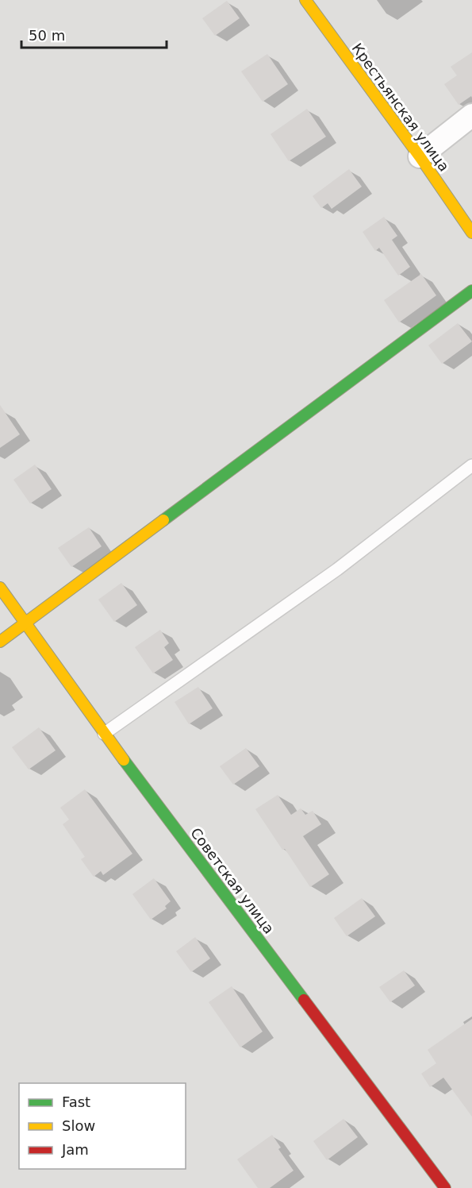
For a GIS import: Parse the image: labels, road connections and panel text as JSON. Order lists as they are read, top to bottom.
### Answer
{
  "streets": {
    "street": ["Крестьянская улица", "Советская улица"]
  },
  "legend": ["Fast", "Slow", "Jam"],
  "scale_bar": "50 m"
}
